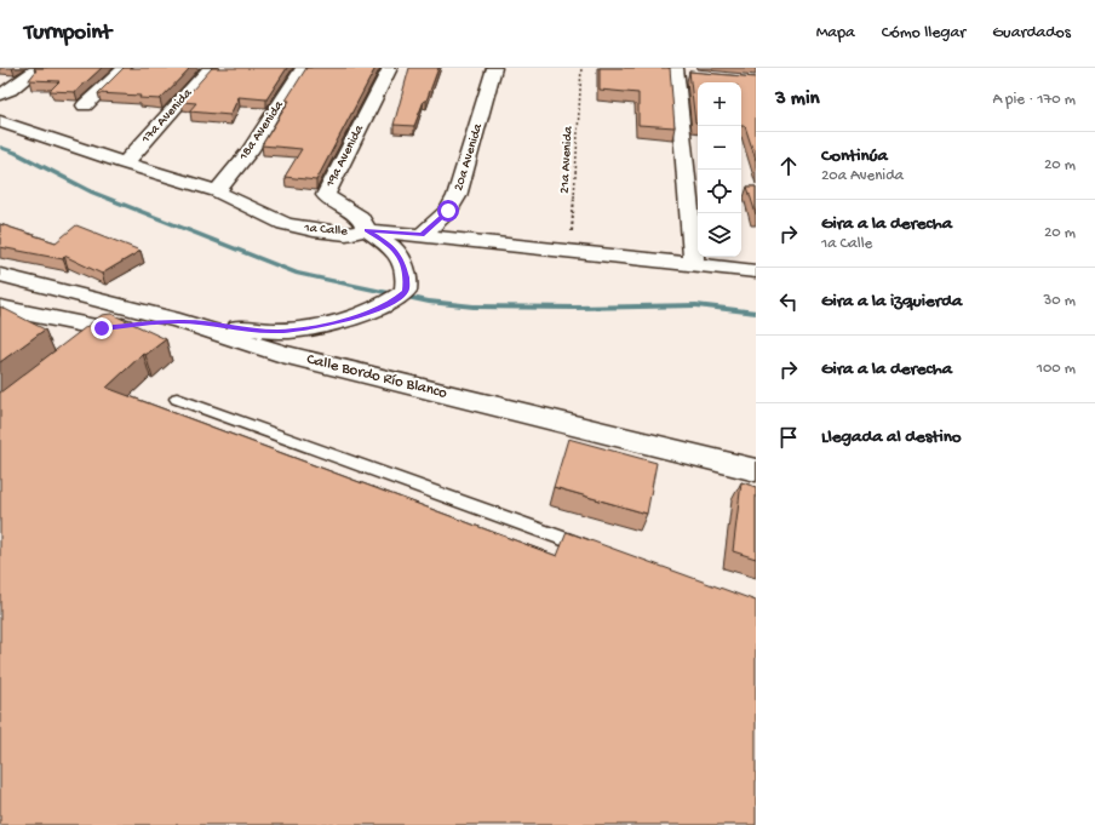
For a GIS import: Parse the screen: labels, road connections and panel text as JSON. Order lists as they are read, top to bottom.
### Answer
{
  "streets": {
    "street": [
      "17a Avenida",
      "18a Avenida",
      "19a Avenida",
      "20a Avenida",
      "1a Calle",
      "Calle Bordo Río Blanco"
    ],
    "path": ["21a Avenida"]
  },
  "crossings": [
    ["17a Avenida", "1a Calle"],
    ["18a Avenida", "1a Calle"],
    ["19a Avenida", "1a Calle"],
    ["20a Avenida", "1a Calle"],
    ["21a Avenida", "1a Calle"]
  ],
  "page": {
    "header": "Turnpoint",
    "nav": ["Mapa", "Cómo llegar", "Guardados"],
    "heading": ["3 min", "A pie · 170 m"],
    "map_buttons": ["+", "−"],
    "list": [
      ["Continúa", "20a Avenida", "20 m"],
      ["Gira a la derecha", "1a Calle", "20 m"],
      ["Gira a la izquierda", "30 m"],
      ["Gira a la derecha", "100 m"],
      "Llegada al destino"
    ]
  }
}
